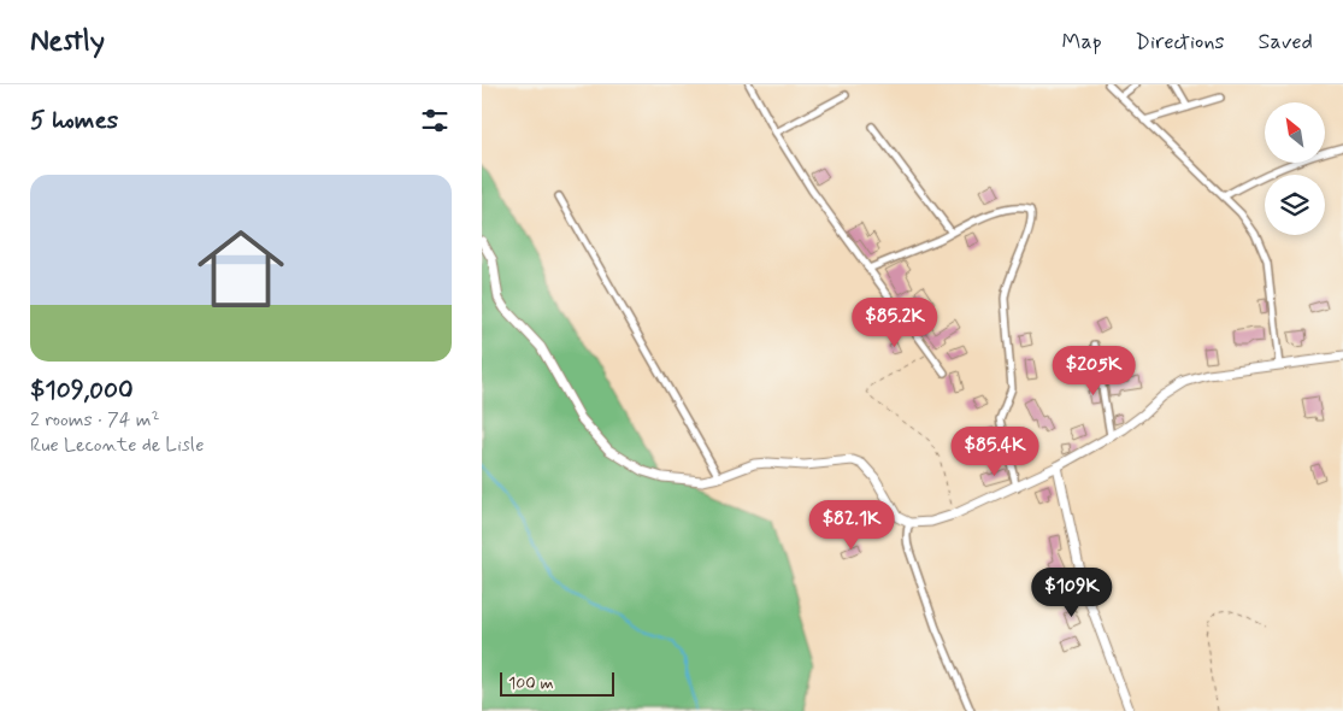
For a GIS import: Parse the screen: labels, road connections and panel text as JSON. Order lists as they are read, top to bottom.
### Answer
{
  "scale_bar": "100 m",
  "north": "top left",
  "page": {
    "header": "Nestly",
    "nav": ["Map", "Directions", "Saved"],
    "heading": "5 homes",
    "list": [
      {
        "name": "$109,000",
        "note": "2 rooms · 74 m² · Rue Leconte de Lisle"
      }
    ],
    "price": [
      "$85.2K",
      "$205K",
      "$85.4K",
      "$82.1K",
      "$109K"
    ],
    "scale": "100 m"
  }
}
